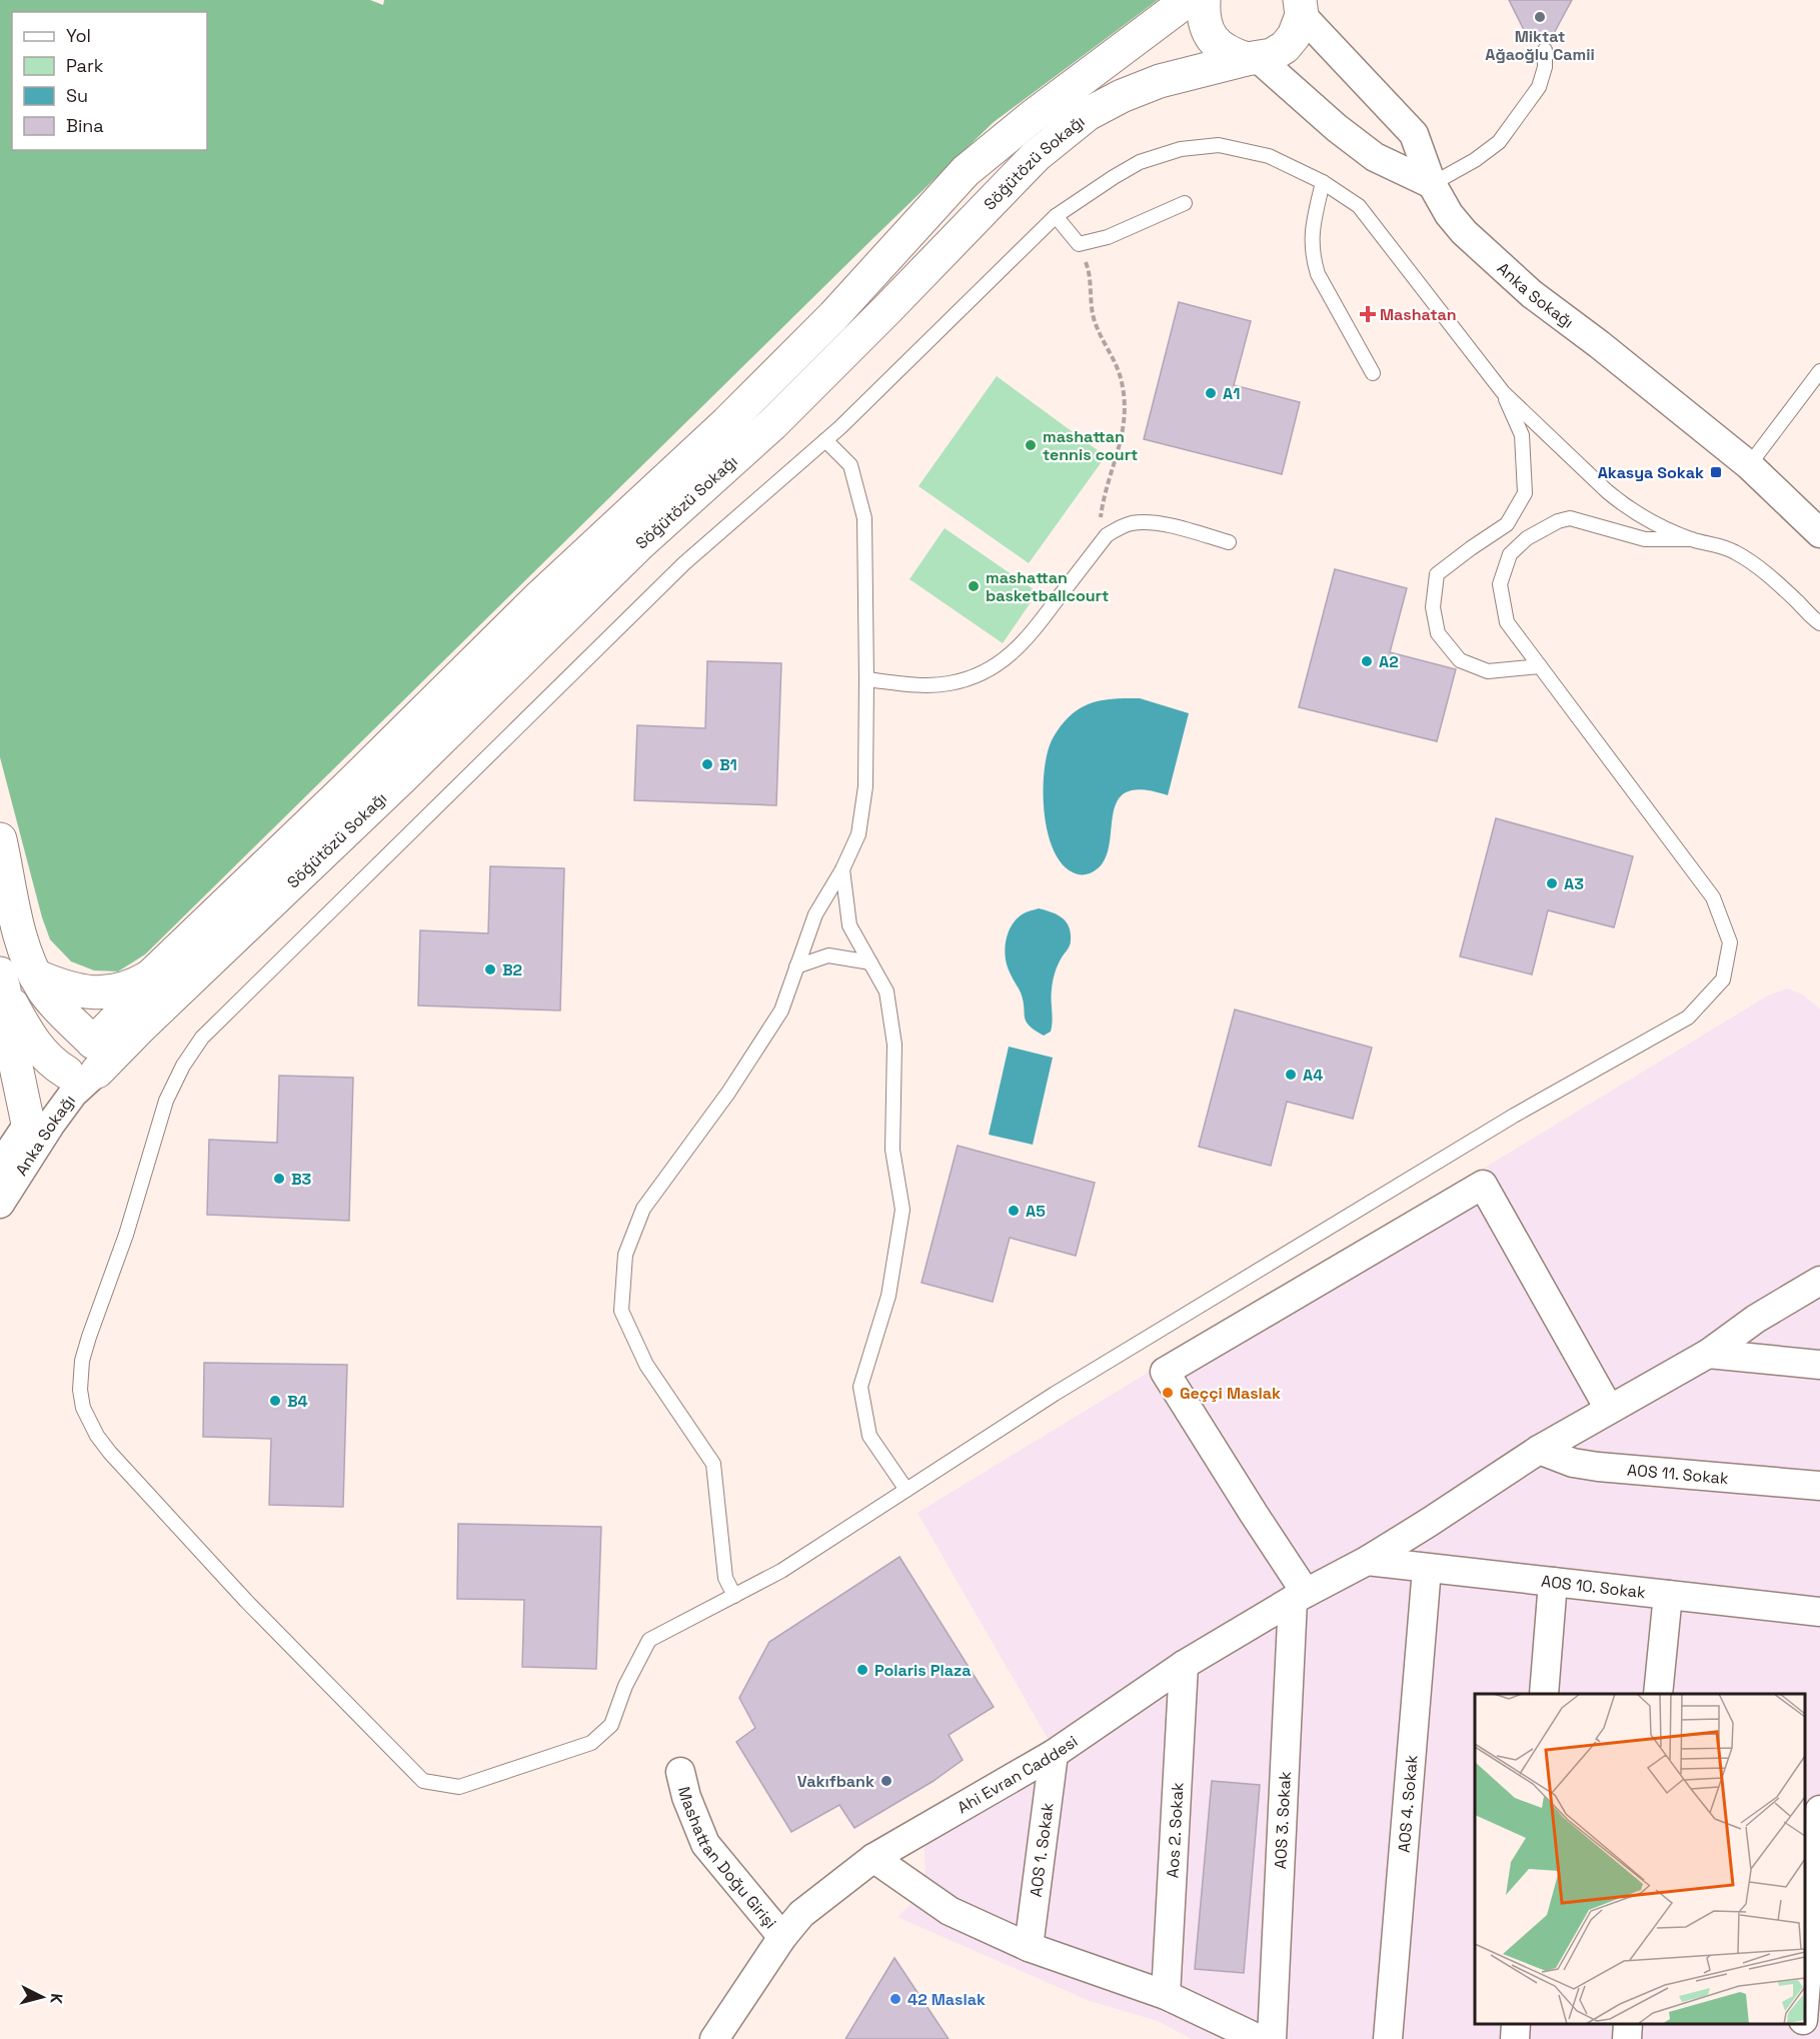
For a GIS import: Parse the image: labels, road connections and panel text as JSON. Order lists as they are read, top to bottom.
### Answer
{
  "streets": {
    "street": [
      "Söğütözü Sokağı",
      "Anka Sokağı",
      "AOS 11. Sokak",
      "AOS 10. Sokak",
      "Ahi Evran Caddesi",
      "AOS 4. Sokak",
      "AOS 3. Sokak",
      "Aos 2. Sokak",
      "AOS 1. Sokak",
      "Mashattan Doğu Girişi"
    ]
  },
  "crossings": [
    ["Söğütözü Sokağı", "Anka Sokağı"],
    ["AOS 11. Sokak", "Ahi Evran Caddesi"],
    ["AOS 10. Sokak", "Ahi Evran Caddesi"],
    ["AOS 10. Sokak", "AOS 4. Sokak"],
    ["Ahi Evran Caddesi", "AOS 3. Sokak"],
    ["Ahi Evran Caddesi", "Aos 2. Sokak"],
    ["Ahi Evran Caddesi", "AOS 1. Sokak"],
    ["Ahi Evran Caddesi", "Mashattan Doğu Girişi"]
  ],
  "places": {
    "other": [
      "Miktat Ağaoğlu Camii",
      "A1",
      "mashattan tennis court",
      "mashattan basketballcourt",
      "A2",
      "B1",
      "A3",
      "B2",
      "A4",
      "B3",
      "A5",
      "Geççi Maslak",
      "B4",
      "Polaris Plaza",
      "Vakıfbank",
      "42 Maslak"
    ],
    "health": ["Mashatan"],
    "transit": ["Akasya Sokak"]
  },
  "legend": [
    "Yol",
    "Park",
    "Su",
    "Bina"
  ],
  "north": "right"
}
